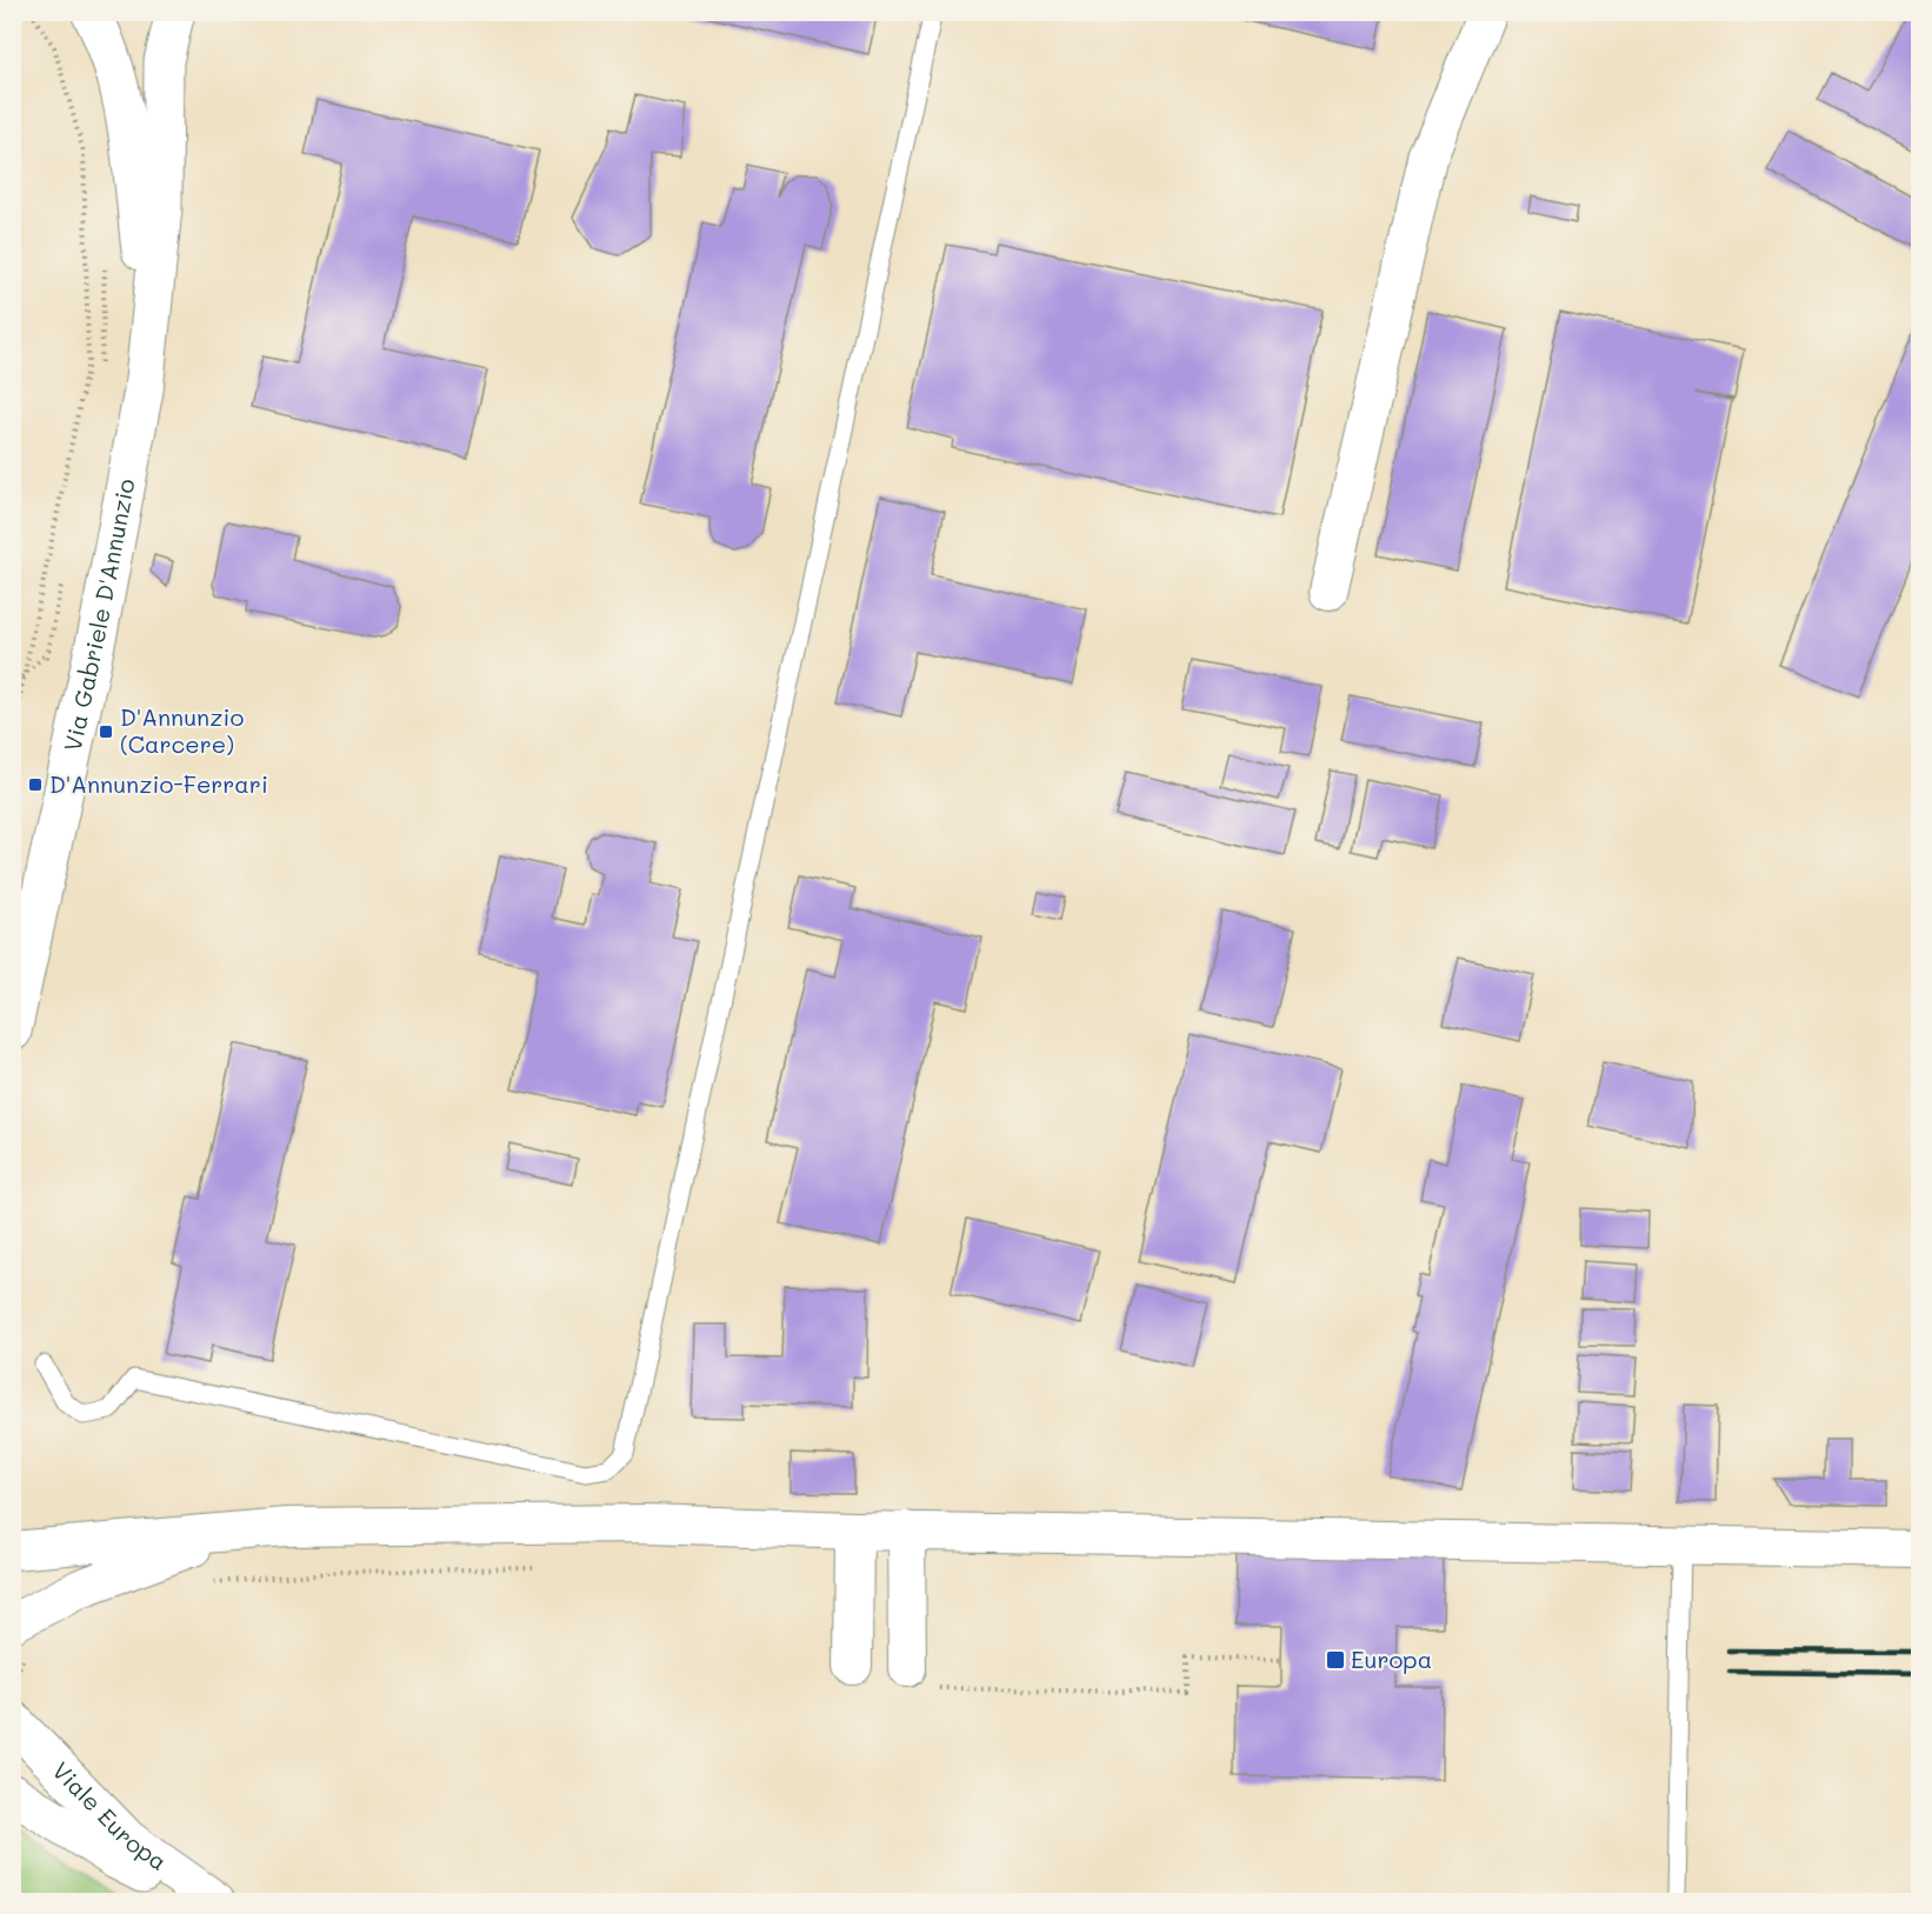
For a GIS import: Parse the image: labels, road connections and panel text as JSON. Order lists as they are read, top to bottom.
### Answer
{
  "streets": {
    "main road": ["Via Gabriele D'Annunzio", "Viale Europa"]
  },
  "places": {
    "transit": ["D'Annunzio (Carcere)", "D'Annunzio-Ferrari", "Europa"]
  }
}
